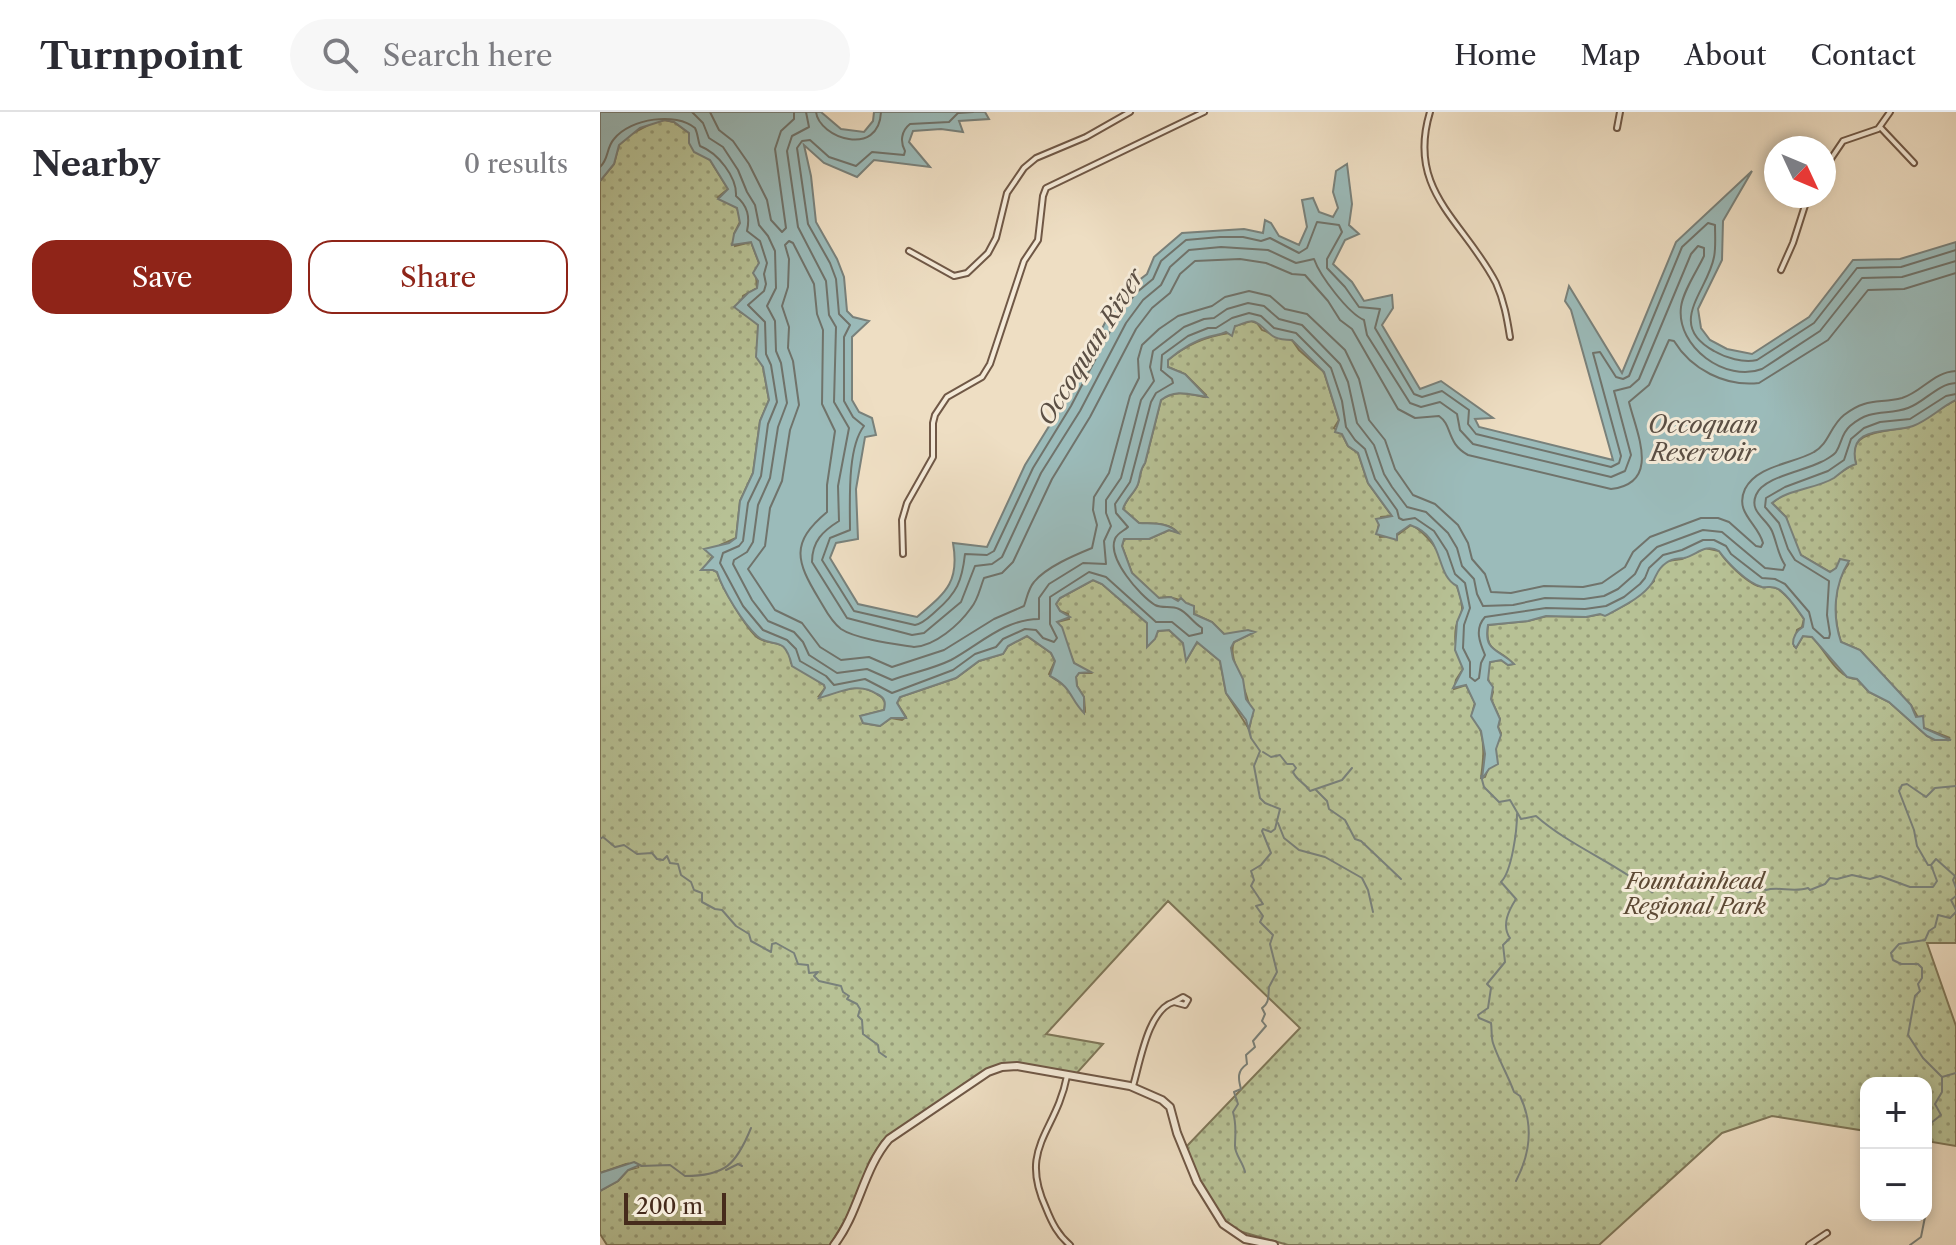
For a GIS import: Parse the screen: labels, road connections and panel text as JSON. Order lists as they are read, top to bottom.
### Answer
{
  "water": ["Occoquan River", "Occoquan Reservoir"],
  "parks": ["Fountainhead Regional Park"],
  "scale_bar": "200 m",
  "north": "bottom right",
  "page": {
    "header": "Turnpoint",
    "search": "Search here",
    "nav": [
      "Home",
      "Map",
      "About",
      "Contact"
    ],
    "heading": ["Nearby", "0 results"],
    "buttons": ["Save", "Share"],
    "map_buttons": ["+", "−"],
    "scale": "200 m"
  }
}
